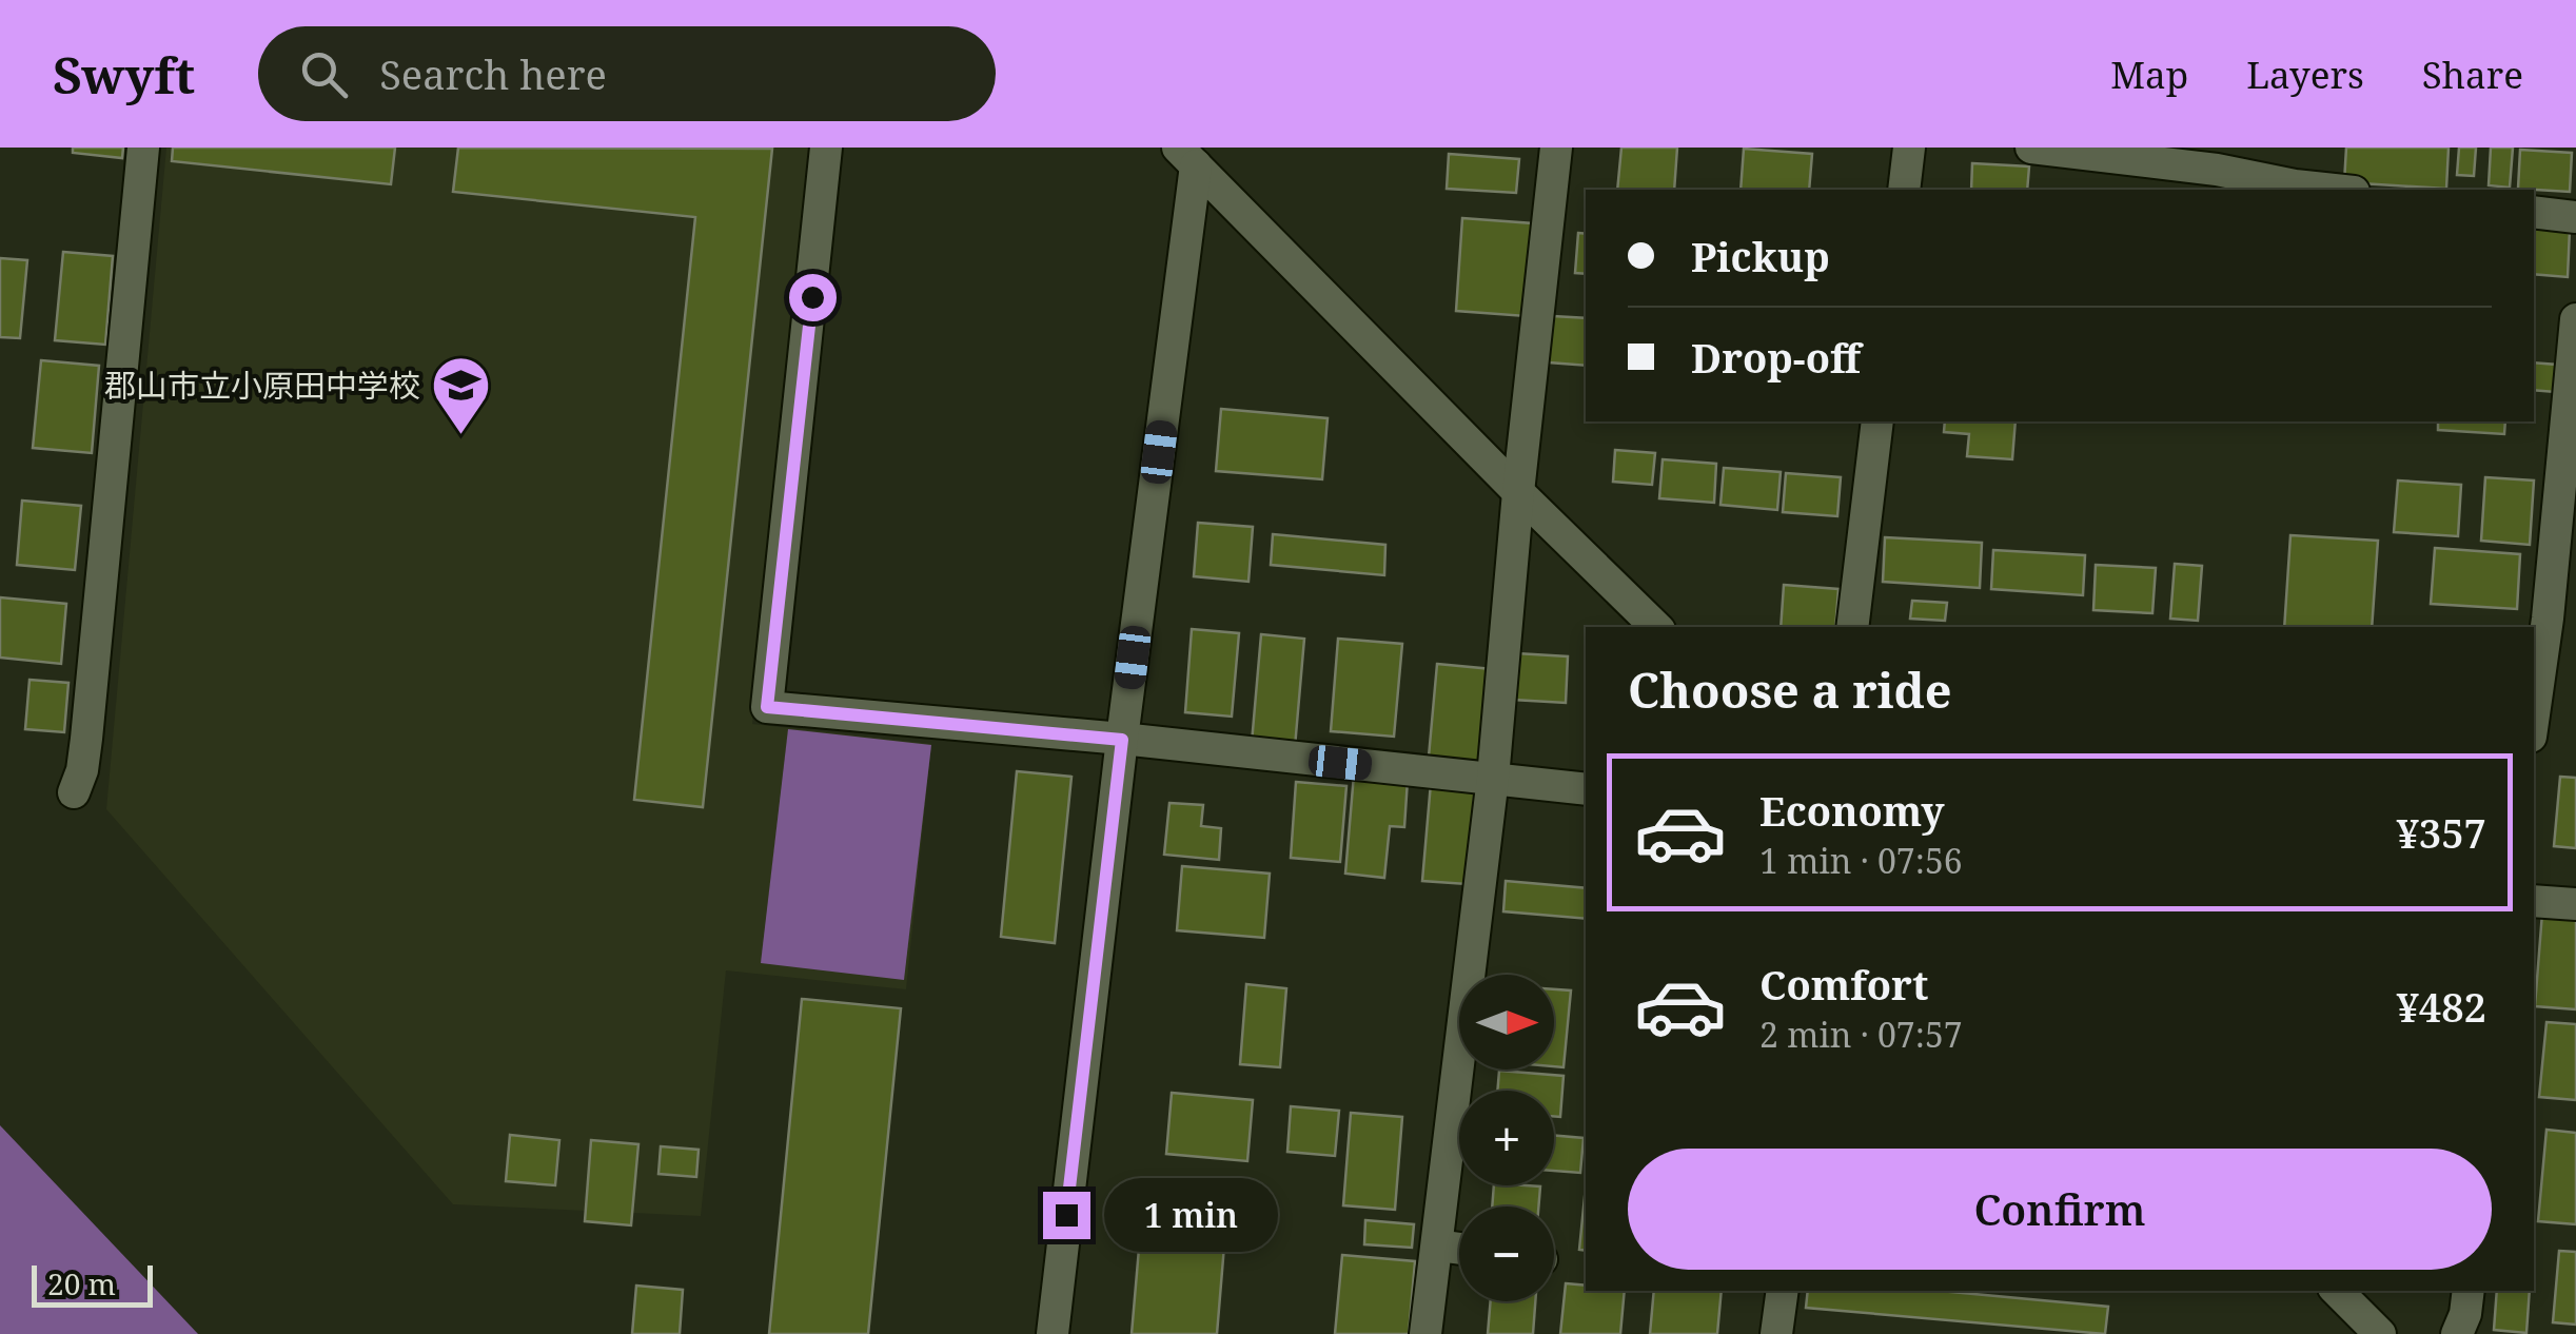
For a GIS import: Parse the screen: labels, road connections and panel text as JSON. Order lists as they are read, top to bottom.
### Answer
{
  "places": {
    "school or university": ["郡山市立小原田中学校"]
  },
  "scale_bar": "20 m",
  "north": "right",
  "page": {
    "header": "Swyft",
    "search": "Search here",
    "nav": ["Map", "Layers", "Share"],
    "banner": ["Pickup", "Drop-off"],
    "heading": "Choose a ride",
    "list": [
      {
        "name": "Economy",
        "note": "1 min · 07:56",
        "value": "¥357"
      },
      {
        "name": "Comfort",
        "note": "2 min · 07:57",
        "value": "¥482"
      }
    ],
    "map_buttons": ["+", "−"],
    "buttons": "Confirm",
    "bubble": "1 min",
    "scale": "20 m"
  }
}
